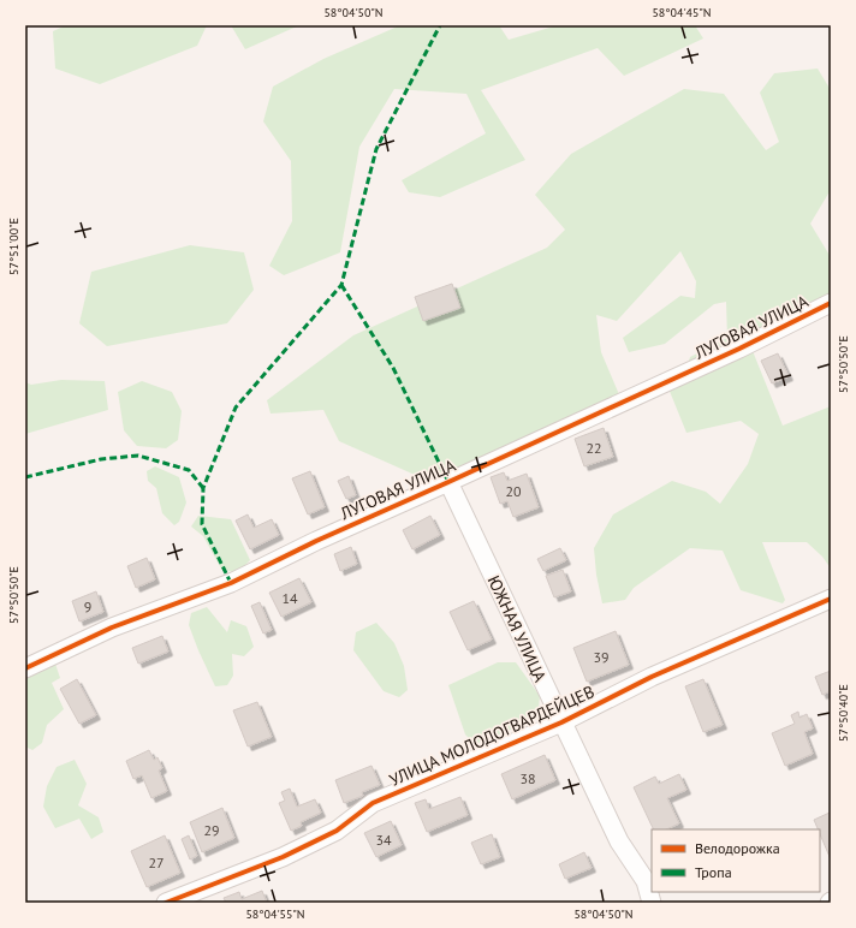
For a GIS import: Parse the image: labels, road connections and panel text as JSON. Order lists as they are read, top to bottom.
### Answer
{
  "streets": {
    "street": ["ЛУГОВАЯ УЛИЦА", "ЮЖНАЯ УЛИЦА", "УЛИЦА МОЛОДОГВАРДЕЙЦЕВ"]
  },
  "crossings": [
    ["ЛУГОВАЯ УЛИЦА", "ЮЖНАЯ УЛИЦА"],
    ["ЮЖНАЯ УЛИЦА", "УЛИЦА МОЛОДОГВАРДЕЙЦЕВ"]
  ],
  "house_numbers": [
    "22",
    "20",
    "14",
    "9",
    "39",
    "38",
    "29",
    "34",
    "27"
  ],
  "legend": ["Велодорожка", "Тропа"],
  "coordinates": [
    "58°04'50\"N",
    "58°04'45\"N",
    "57°51'00\"E",
    "57°50'50\"E",
    "57°50'40\"E",
    "58°04'55\"N"
  ]
}
